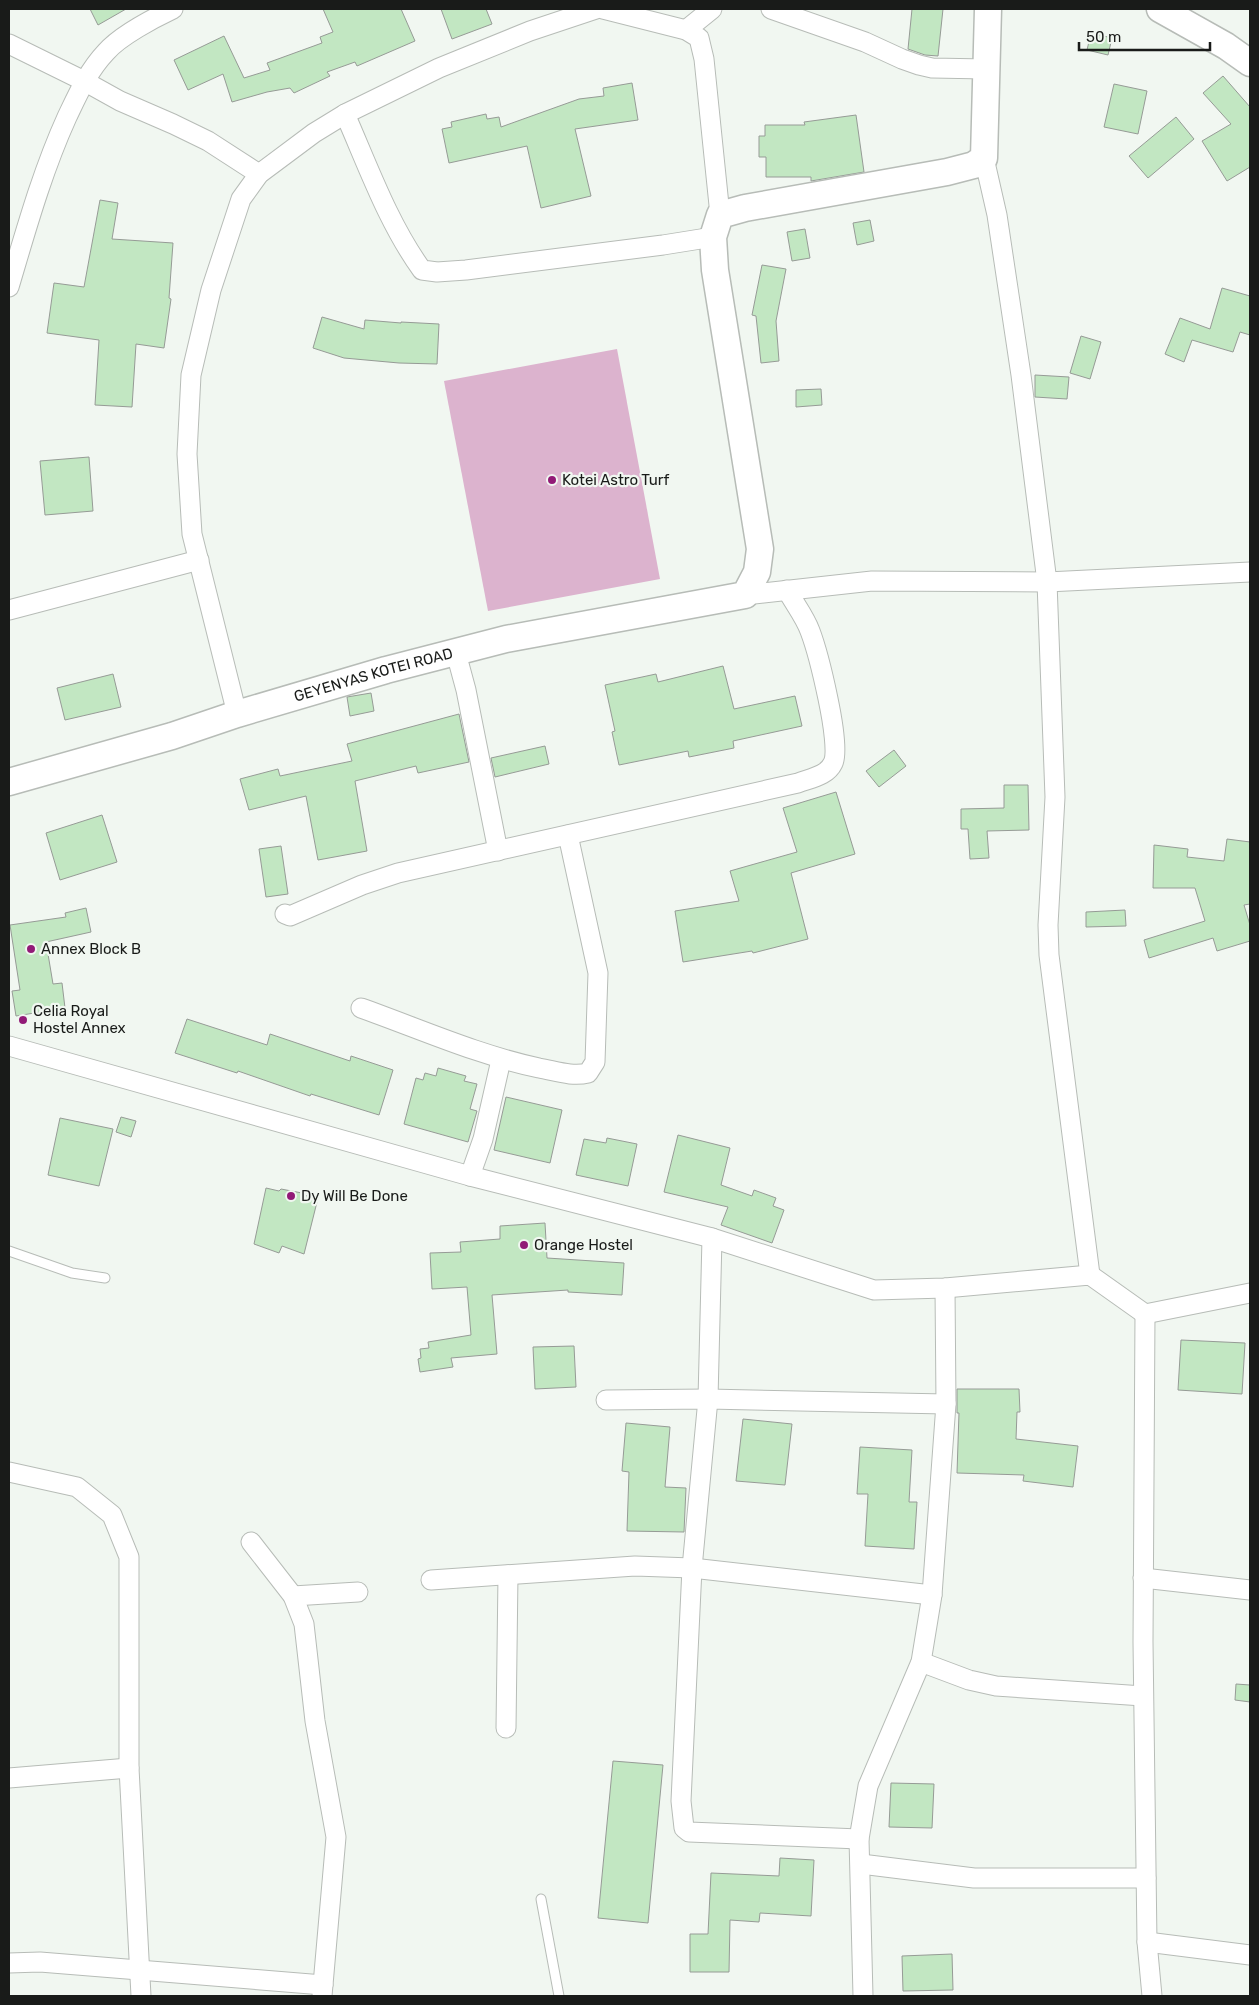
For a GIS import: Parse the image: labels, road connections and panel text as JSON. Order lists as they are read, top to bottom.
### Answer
{
  "streets": {
    "street": ["GEYENYAS KOTEI ROAD"]
  },
  "places": [
    "Kotei Astro Turf",
    "Annex Block B",
    "Celia Royal Hostel Annex",
    "Dy Will Be Done",
    "Orange Hostel"
  ],
  "scale_bar": "50 m"
}
